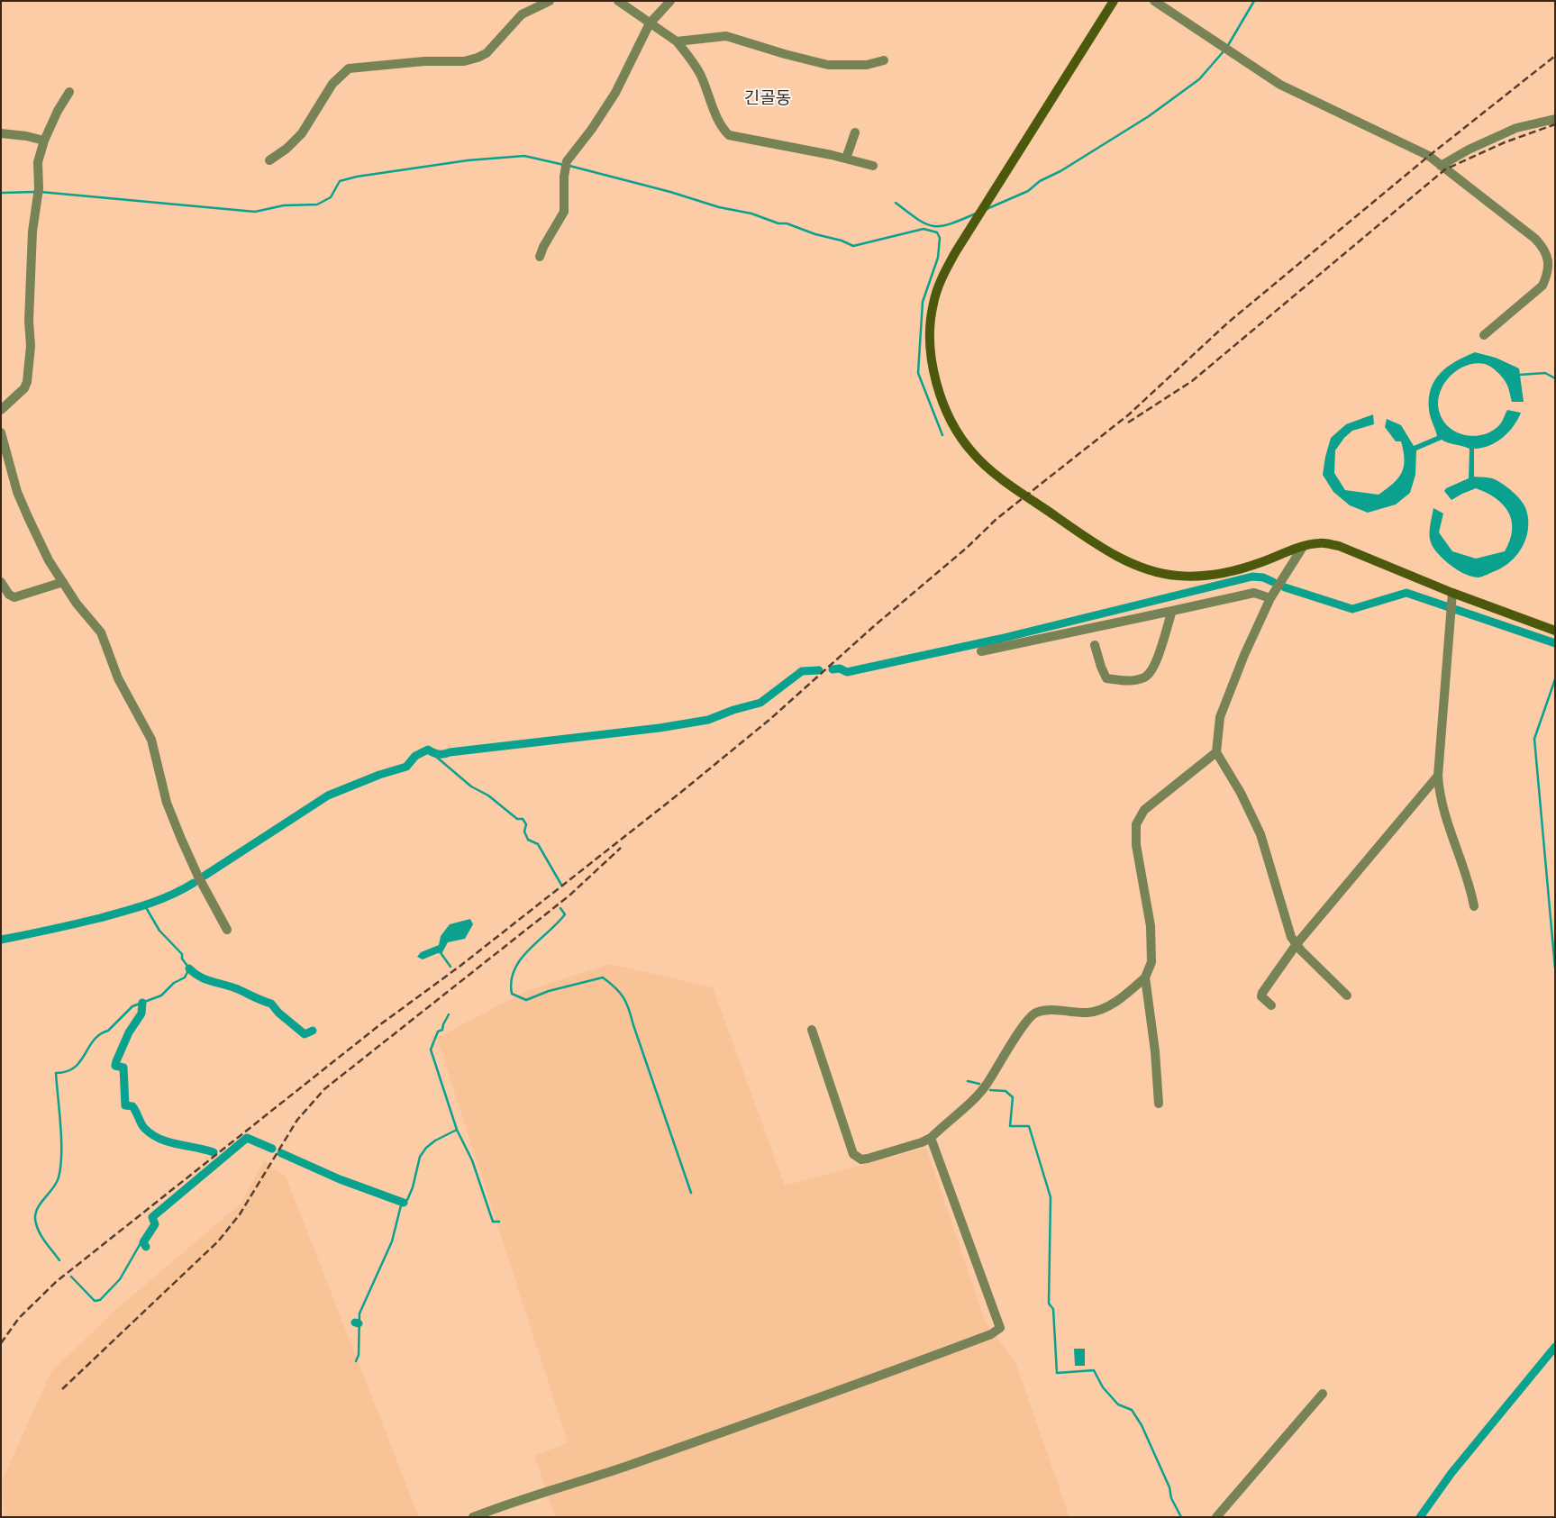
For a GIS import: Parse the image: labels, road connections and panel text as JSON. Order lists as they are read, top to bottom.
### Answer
{
  "districts": ["긴골동"]
}
